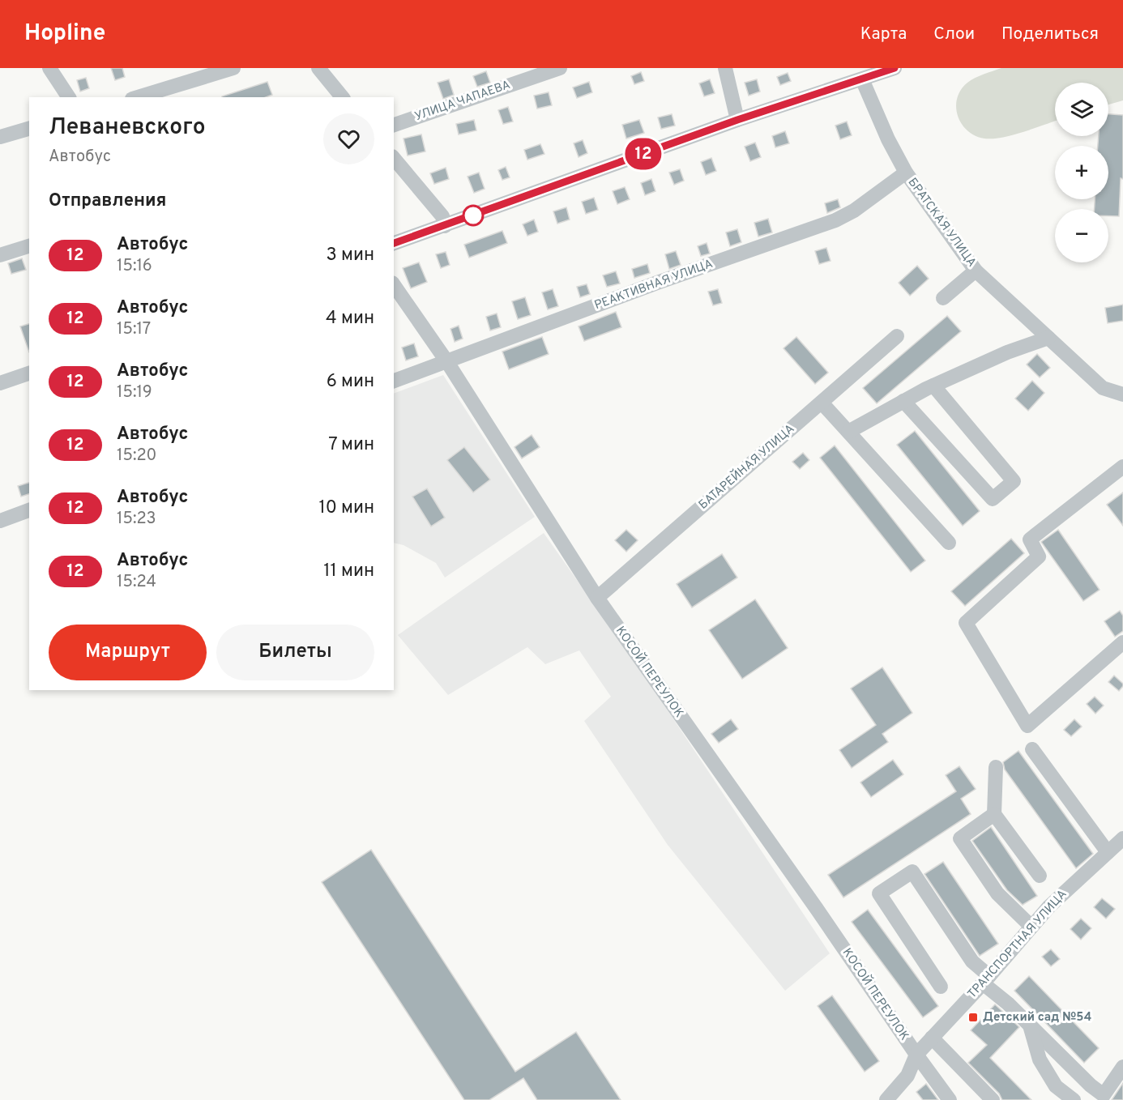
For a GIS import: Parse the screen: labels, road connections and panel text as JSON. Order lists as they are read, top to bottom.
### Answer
{
  "streets": {
    "street": [
      "УЛИЦА ЧАПАЕВА",
      "БРАТСКАЯ УЛИЦА",
      "РЕАКТИВНАЯ УЛИЦА",
      "БАТАРЕЙНАЯ УЛИЦА",
      "КОСОЙ ПЕРЕУЛОК",
      "ТРАНСПОРТНАЯ УЛИЦА"
    ]
  },
  "crossings": [
    ["БРАТСКАЯ УЛИЦА", "РЕАКТИВНАЯ УЛИЦА"],
    ["РЕАКТИВНАЯ УЛИЦА", "КОСОЙ ПЕРЕУЛОК"],
    ["БАТАРЕЙНАЯ УЛИЦА", "КОСОЙ ПЕРЕУЛОК"],
    ["КОСОЙ ПЕРЕУЛОК", "ТРАНСПОРТНАЯ УЛИЦА"]
  ],
  "places": {
    "transit": ["Детский сад №54"]
  },
  "lines": ["bus line 12"],
  "page": {
    "header": "Hopline",
    "nav": ["Карта", "Слои", "Поделиться"],
    "on_map": "12",
    "map_buttons": ["+", "−"],
    "heading": [
      ["Леваневского", "Автобус"],
      "Отправления"
    ],
    "list": [
      {
        "mark": "12",
        "name": "Автобус",
        "note": "15:16",
        "value": "3 мин"
      },
      {
        "mark": "12",
        "name": "Автобус",
        "note": "15:17",
        "value": "4 мин"
      },
      {
        "mark": "12",
        "name": "Автобус",
        "note": "15:19",
        "value": "6 мин"
      },
      {
        "mark": "12",
        "name": "Автобус",
        "note": "15:20",
        "value": "7 мин"
      },
      {
        "mark": "12",
        "name": "Автобус",
        "note": "15:23",
        "value": "10 мин"
      },
      {
        "mark": "12",
        "name": "Автобус",
        "note": "15:24",
        "value": "11 мин"
      }
    ],
    "buttons": ["Маршрут", "Билеты"]
  }
}
